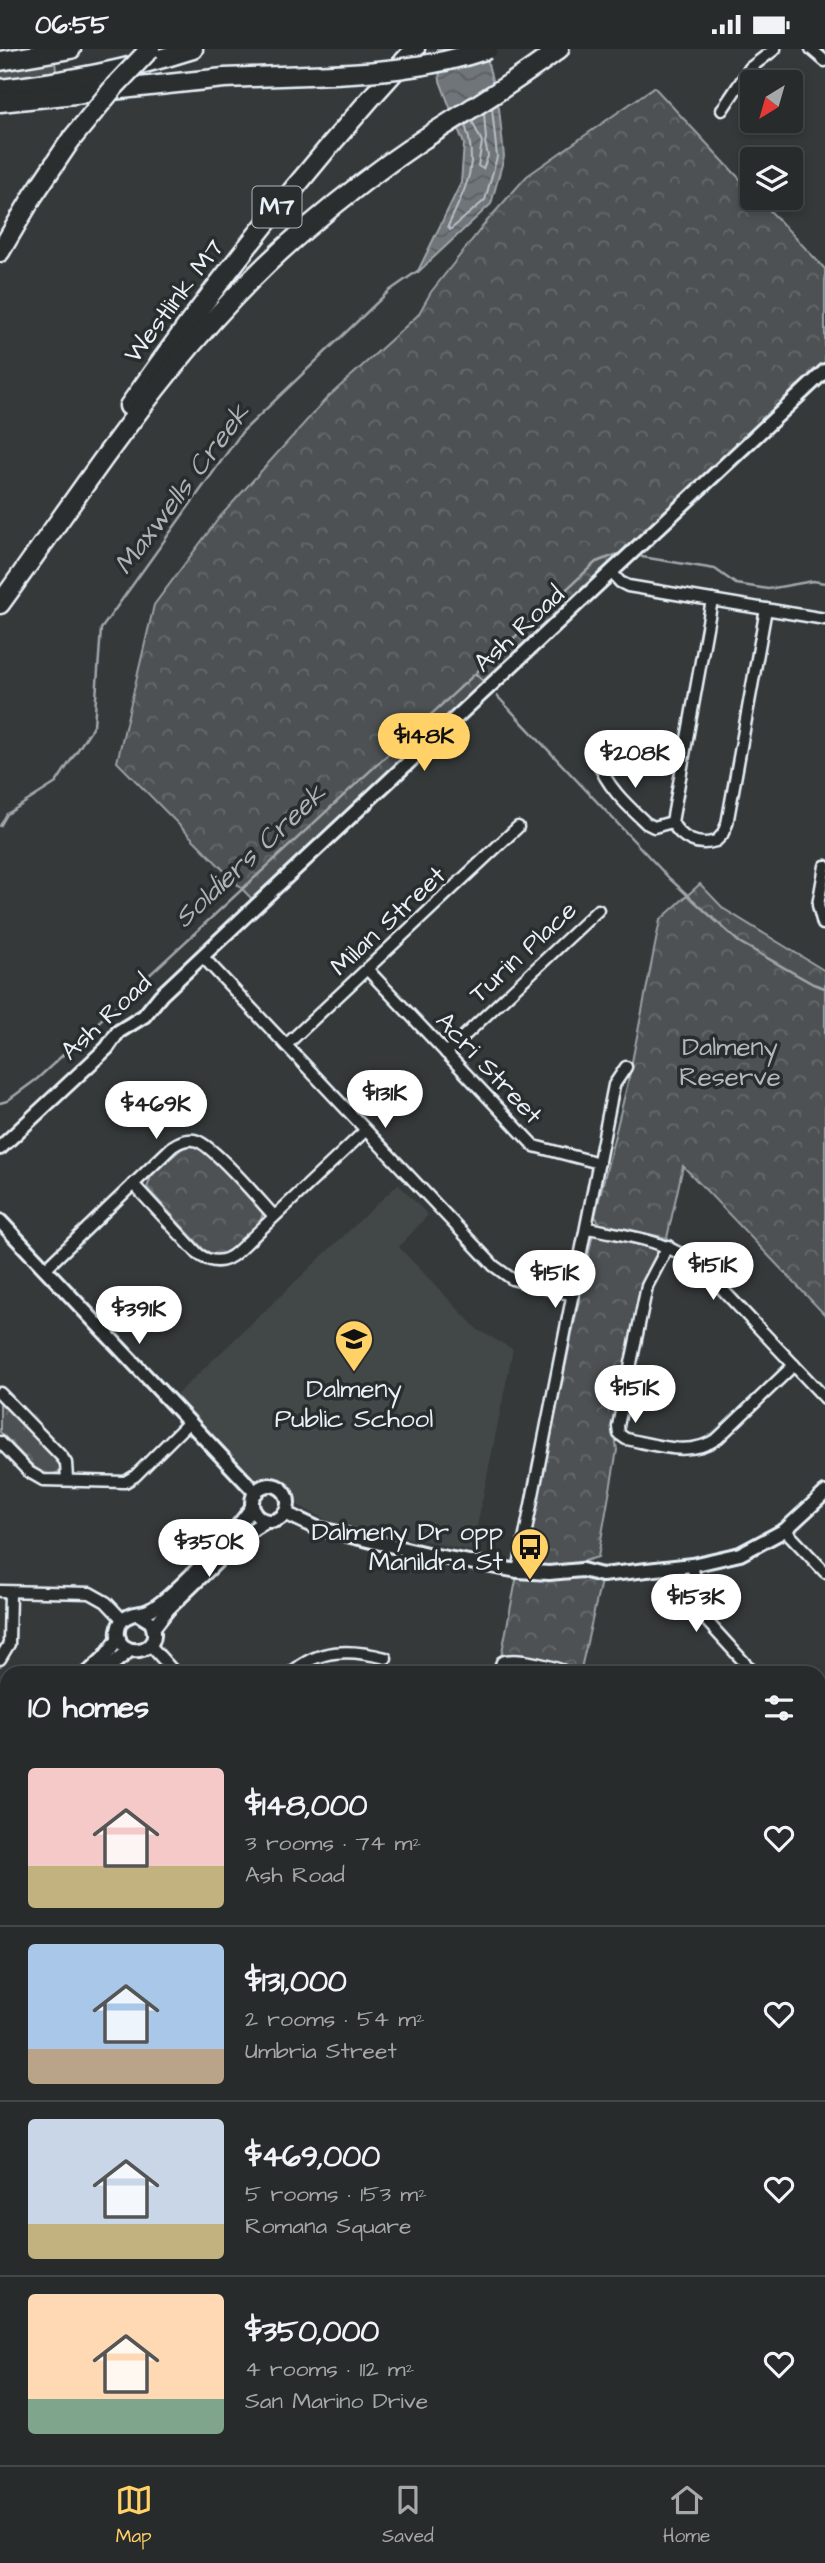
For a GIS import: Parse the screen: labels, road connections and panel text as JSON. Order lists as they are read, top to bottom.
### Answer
{
  "streets": {
    "highway": ["M7", "Westlink M7"],
    "street": [
      "Ash Road",
      "Milan Street",
      "Turin Place",
      "Acri Street"
    ]
  },
  "crossings": [
    ["Milan Street", "Acri Street"],
    ["Turin Place", "Acri Street"]
  ],
  "water": ["Maxwells Creek", "Soldiers Creek"],
  "parks": ["Dalmeny Reserve"],
  "places": {
    "school or university": ["Dalmeny Public School"],
    "bus stop": ["Dalmeny Dr opp Manildra St"]
  },
  "north": "bottom left",
  "page": {
    "status": "06:55",
    "price": [
      "$148K",
      "$208K",
      "$131K",
      "$469K",
      "$151K",
      "$151K",
      "$391K",
      "$151K",
      "$350K",
      "$153K"
    ],
    "heading": "10 homes",
    "list": [
      {
        "name": "$148,000",
        "note": "3 rooms · 74 m² · Ash Road"
      },
      {
        "name": "$131,000",
        "note": "2 rooms · 54 m² · Umbria Street"
      },
      {
        "name": "$469,000",
        "note": "5 rooms · 153 m² · Romana Square"
      },
      {
        "name": "$350,000",
        "note": "4 rooms · 112 m² · San Marino Drive"
      }
    ],
    "tabs": ["Map", "Saved", "Home"]
  }
}
